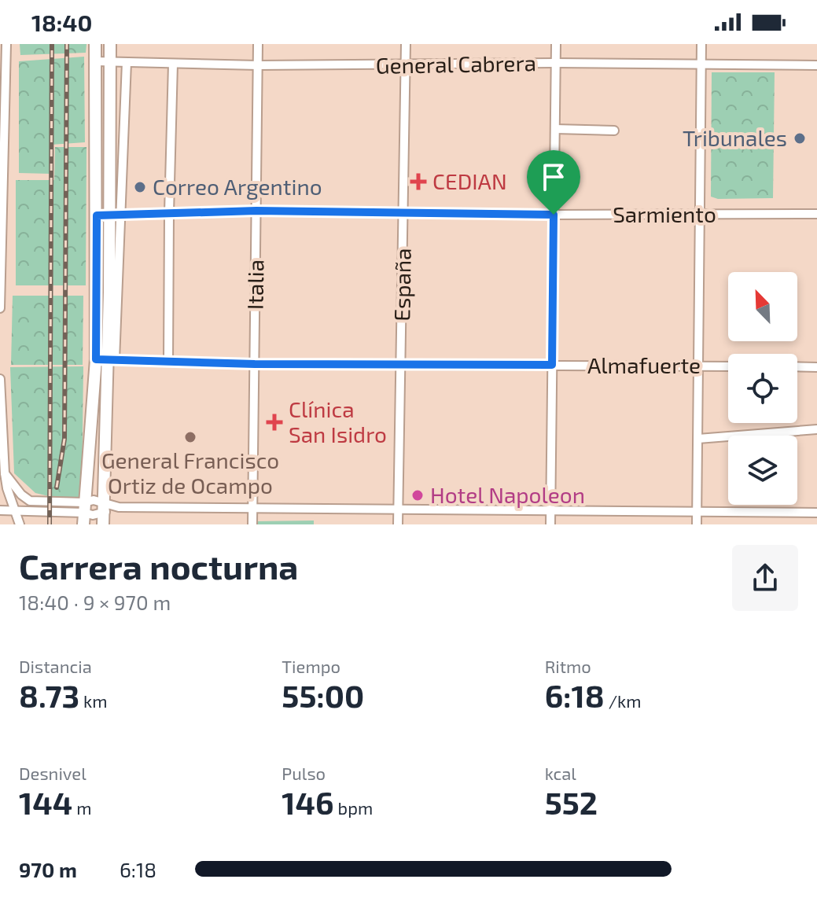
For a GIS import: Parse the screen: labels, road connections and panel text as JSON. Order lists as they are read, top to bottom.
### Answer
{
  "streets": {
    "street": [
      "General Cabrera",
      "Sarmiento",
      "Italia",
      "España",
      "Almafuerte"
    ]
  },
  "crossings": [
    ["General Cabrera", "Italia"],
    ["General Cabrera", "España"],
    ["Sarmiento", "Italia"],
    ["Sarmiento", "España"],
    ["Italia", "Almafuerte"],
    ["España", "Almafuerte"]
  ],
  "places": {
    "other": [
      "Tribunales",
      "Correo Argentino",
      "General Francisco Ortiz de Ocampo",
      "Hotel Napoleon"
    ],
    "health": ["CEDIAN", "Clínica San Isidro"]
  },
  "north": "top left",
  "page": {
    "status": "18:40",
    "heading": ["Carrera nocturna", "18:40 · 9 × 970 m"],
    "stats": [
      ["Distancia", "8.73 km"],
      ["Tiempo", "55:00"],
      ["Ritmo", "6:18 /km"],
      ["Desnivel", "144 m"],
      ["Pulso", "146 bpm"],
      ["kcal", "552"]
    ],
    "list": [
      {
        "name": "970 m",
        "note": "6:18"
      }
    ]
  }
}
